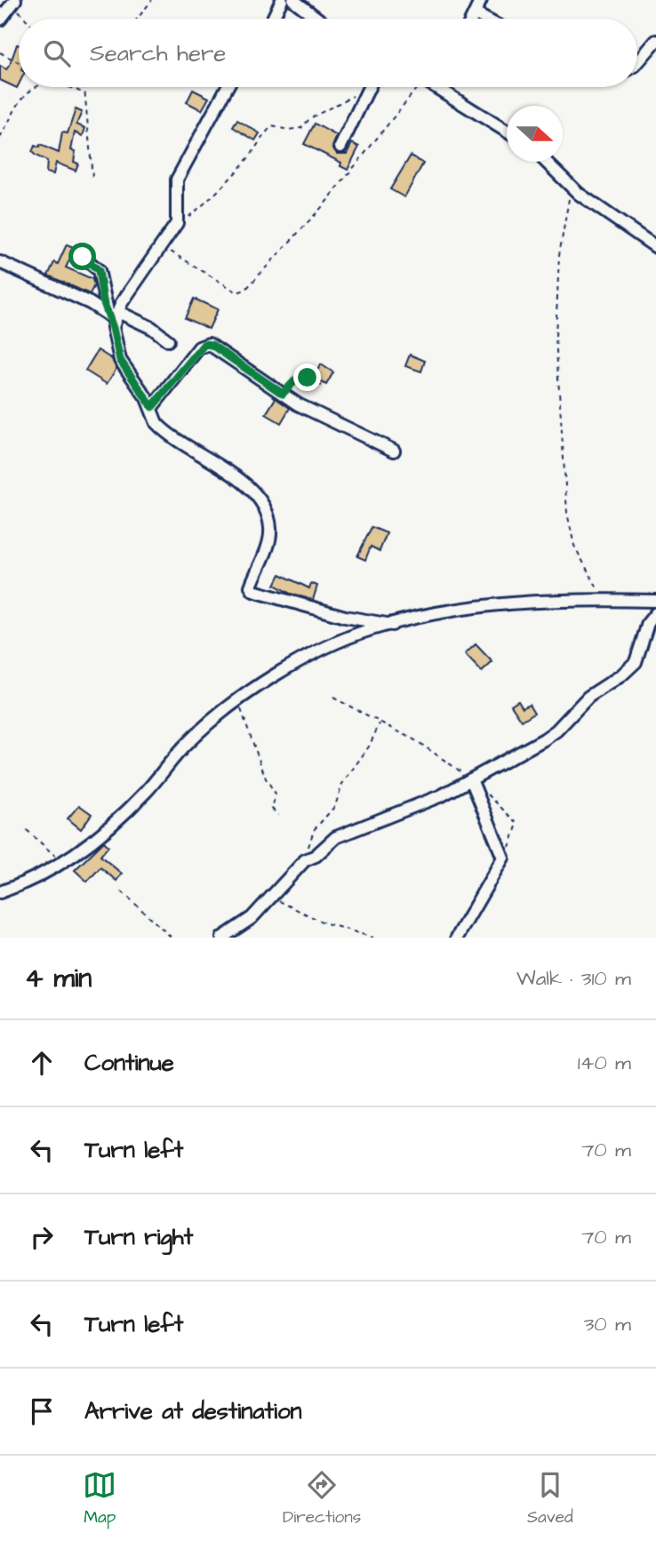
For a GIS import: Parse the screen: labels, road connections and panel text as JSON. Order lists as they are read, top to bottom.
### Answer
{
  "north": "right",
  "page": {
    "search": "Search here",
    "heading": ["4 min", "Walk · 310 m"],
    "list": [
      ["Continue", "140 m"],
      ["Turn left", "70 m"],
      ["Turn right", "70 m"],
      ["Turn left", "30 m"],
      "Arrive at destination"
    ],
    "nav": ["Map", "Directions", "Saved"]
  }
}
